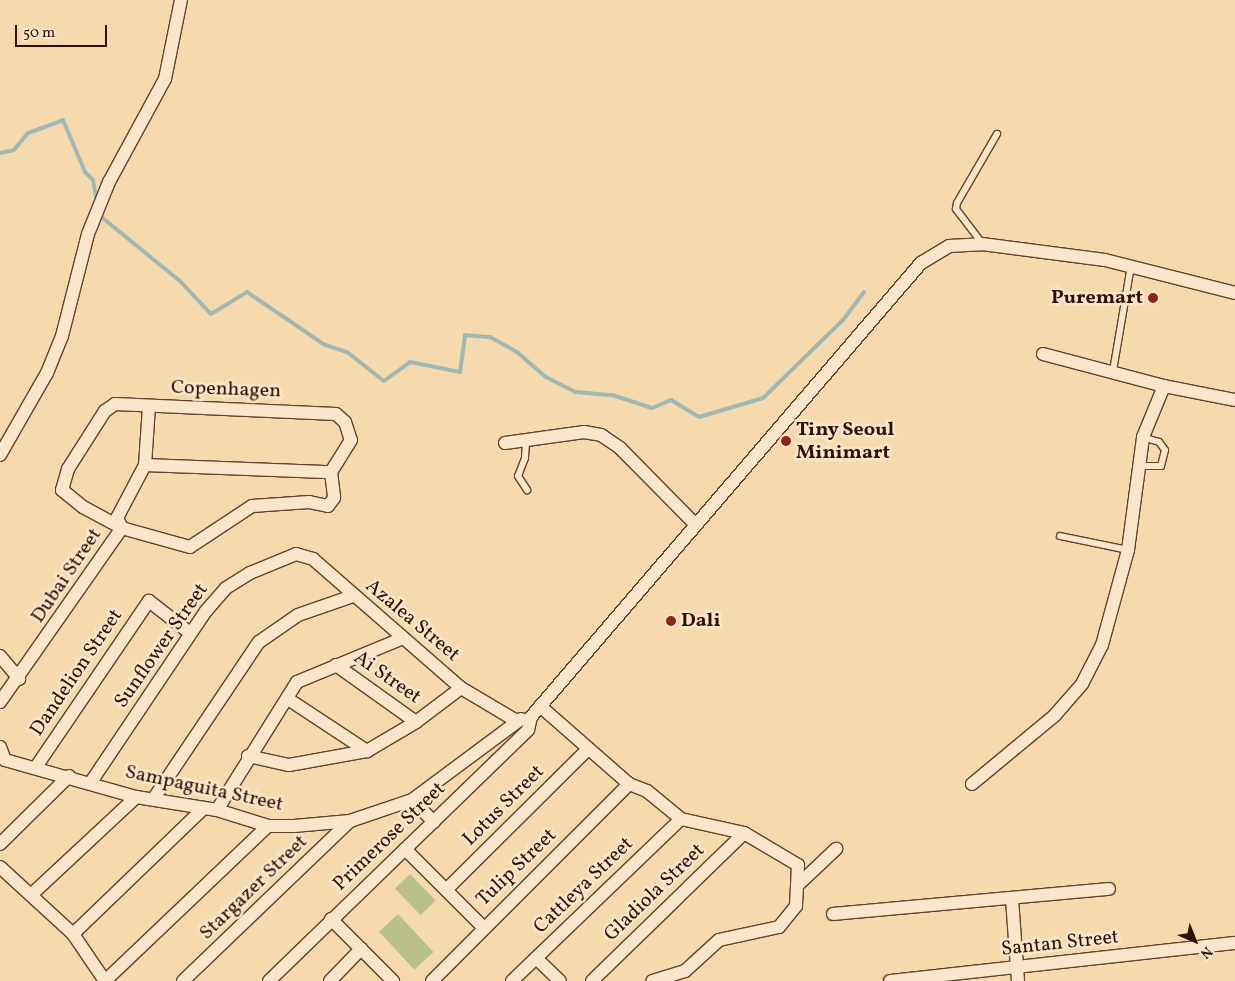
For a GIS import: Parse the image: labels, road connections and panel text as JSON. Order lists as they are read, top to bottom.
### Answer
{
  "streets": {
    "street": [
      "Copenhagen",
      "Dubai Street",
      "Azalea Street",
      "Sunflower Street",
      "Dandelion Street",
      "Ai Street",
      "Sampaguita Street",
      "Lotus Street",
      "Primerose Street",
      "Tulip Street",
      "Cattleya Street",
      "Stargazer Street",
      "Gladiola Street",
      "Santan Street"
    ]
  },
  "crossings": [
    ["Copenhagen", "Dubai Street"],
    ["Azalea Street", "Sunflower Street"],
    ["Azalea Street", "Sampaguita Street"],
    ["Sunflower Street", "Dandelion Street"],
    ["Sunflower Street", "Sampaguita Street"],
    ["Dandelion Street", "Sampaguita Street"],
    ["Sampaguita Street", "Primerose Street"],
    ["Sampaguita Street", "Stargazer Street"]
  ],
  "places": ["Puremart", "Tiny Seoul Minimart", "Dali"],
  "scale_bar": "50 m",
  "north": "bottom right"
}
